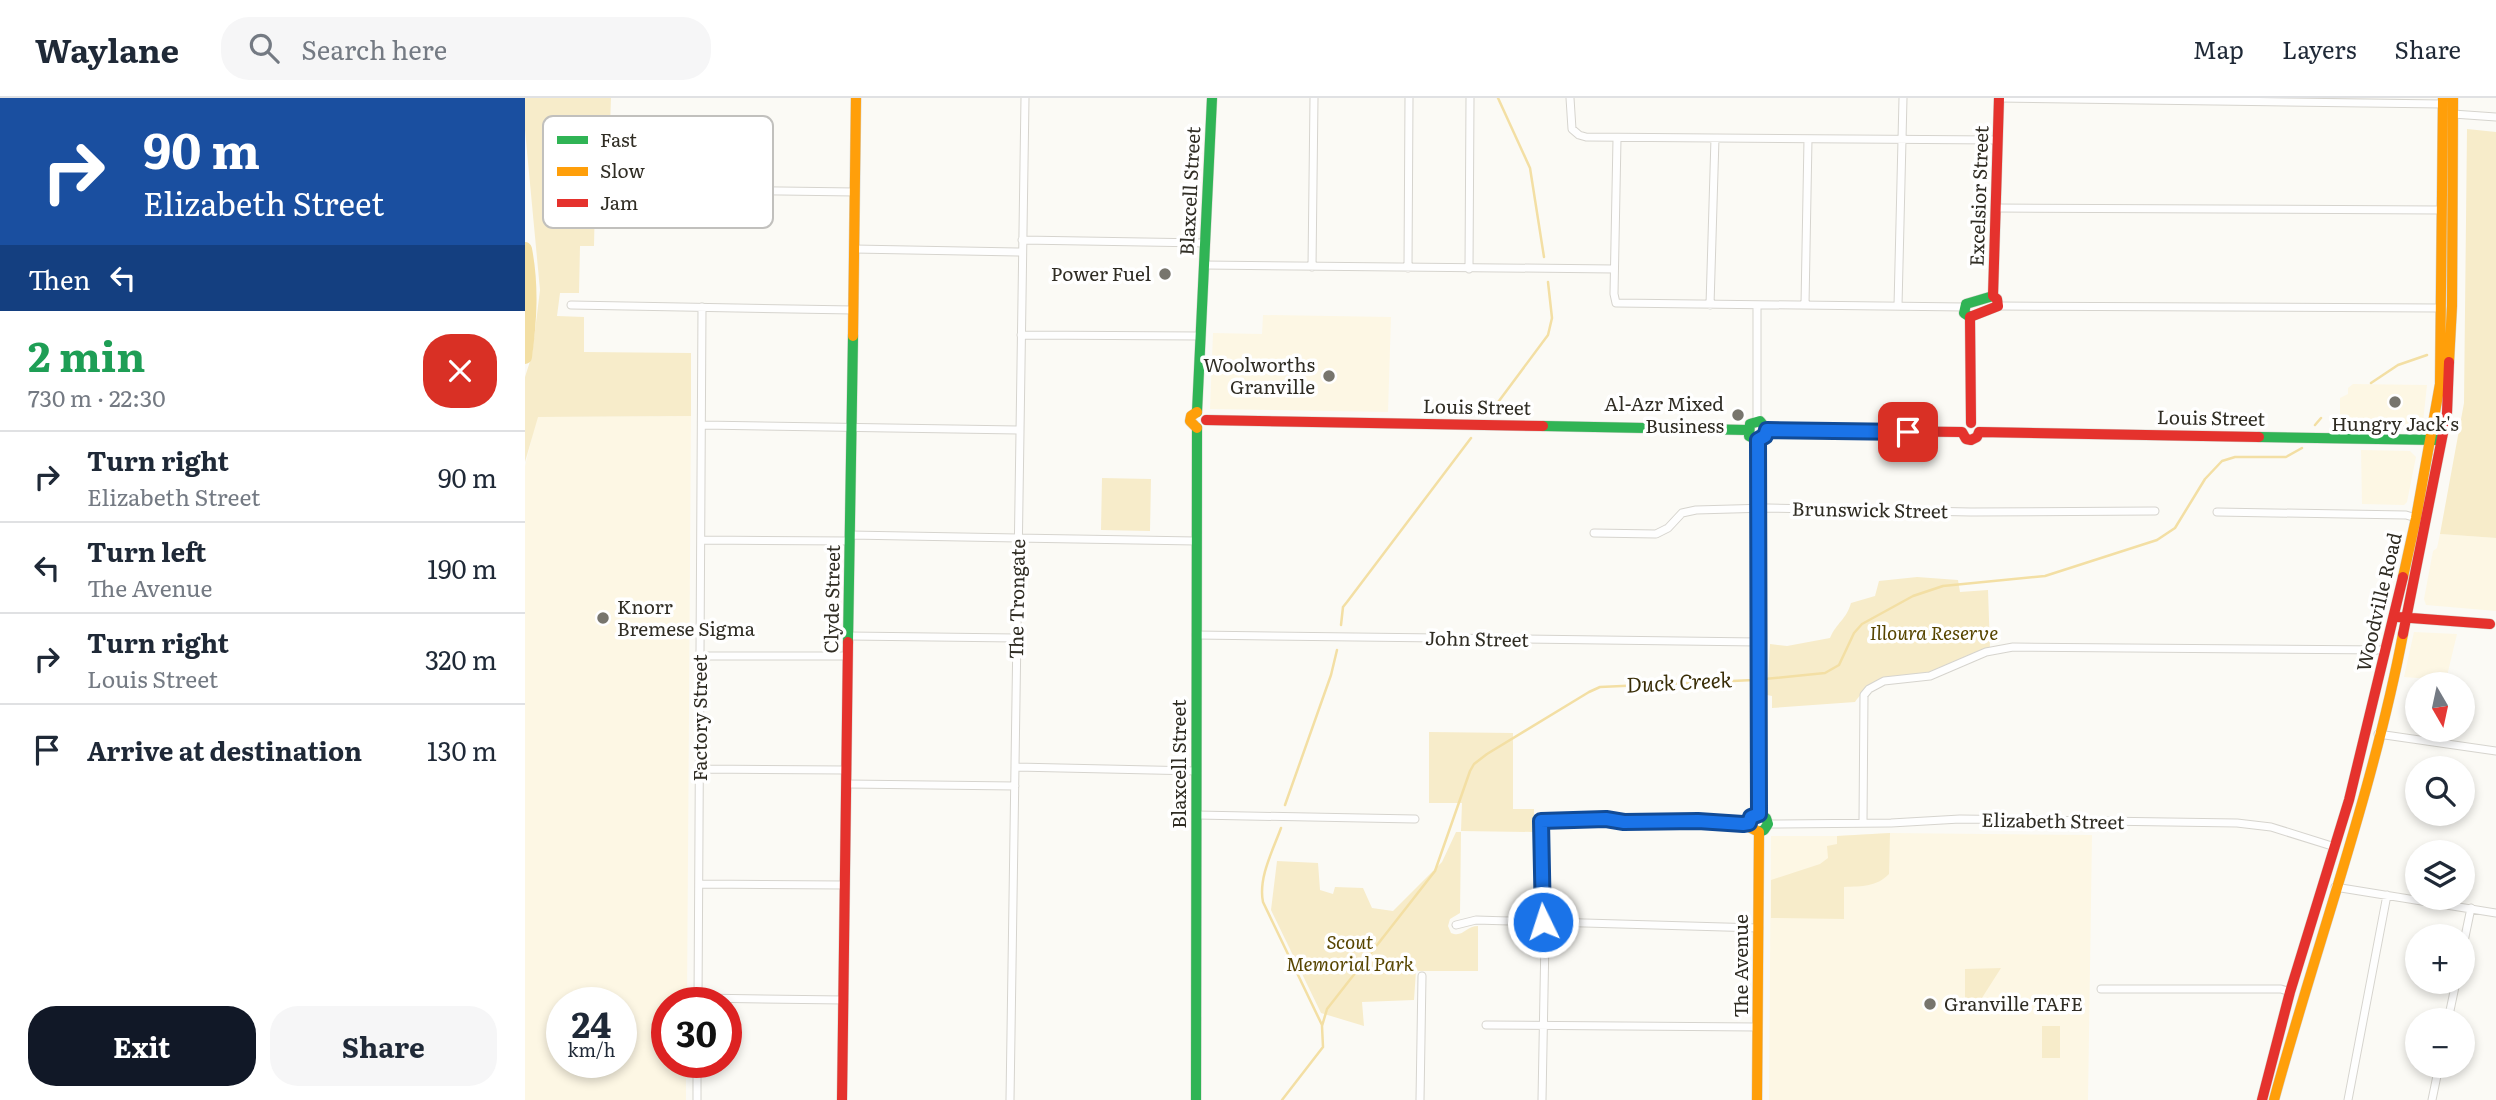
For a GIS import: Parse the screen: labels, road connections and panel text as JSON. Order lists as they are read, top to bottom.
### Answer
{
  "streets": {
    "street": [
      "Blaxcell Street",
      "Excelsior Street",
      "Louis Street",
      "Brunswick Street",
      "Clyde Street",
      "The Trongate",
      "Woodville Road",
      "John Street",
      "Factory Street",
      "Elizabeth Street",
      "The Avenue"
    ]
  },
  "crossings": [
    ["Blaxcell Street", "Louis Street"],
    ["Blaxcell Street", "John Street"],
    ["Louis Street", "Woodville Road"],
    ["Woodville Road", "Elizabeth Street"],
    ["Elizabeth Street", "The Avenue"]
  ],
  "water": ["Duck Creek"],
  "parks": ["Illoura Reserve", "Scout Memorial Park"],
  "places": [
    "Power Fuel",
    "Woolworths Granville",
    "Hungry Jack's",
    "Al-Azr Mixed Business",
    "Knorr Bremese Sigma",
    "Granville TAFE"
  ],
  "legend": ["Fast", "Slow", "Jam"],
  "north": "bottom",
  "page": {
    "header": "Waylane",
    "search": "Search here",
    "nav": ["Map", "Layers", "Share"],
    "turn": ["90 m", "Elizabeth Street"],
    "then": "Then",
    "heading": ["2 min", "730 m · 22:30"],
    "list": [
      {
        "name": "Turn right",
        "note": "Elizabeth Street",
        "value": "90 m"
      },
      {
        "name": "Turn left",
        "note": "The Avenue",
        "value": "190 m"
      },
      {
        "name": "Turn right",
        "note": "Louis Street",
        "value": "320 m"
      },
      {
        "name": "Arrive at destination",
        "value": "130 m"
      }
    ],
    "map_buttons": ["+", "−"],
    "speed": "24 km/h",
    "limit": "30",
    "buttons": ["Exit", "Share"]
  }
}
